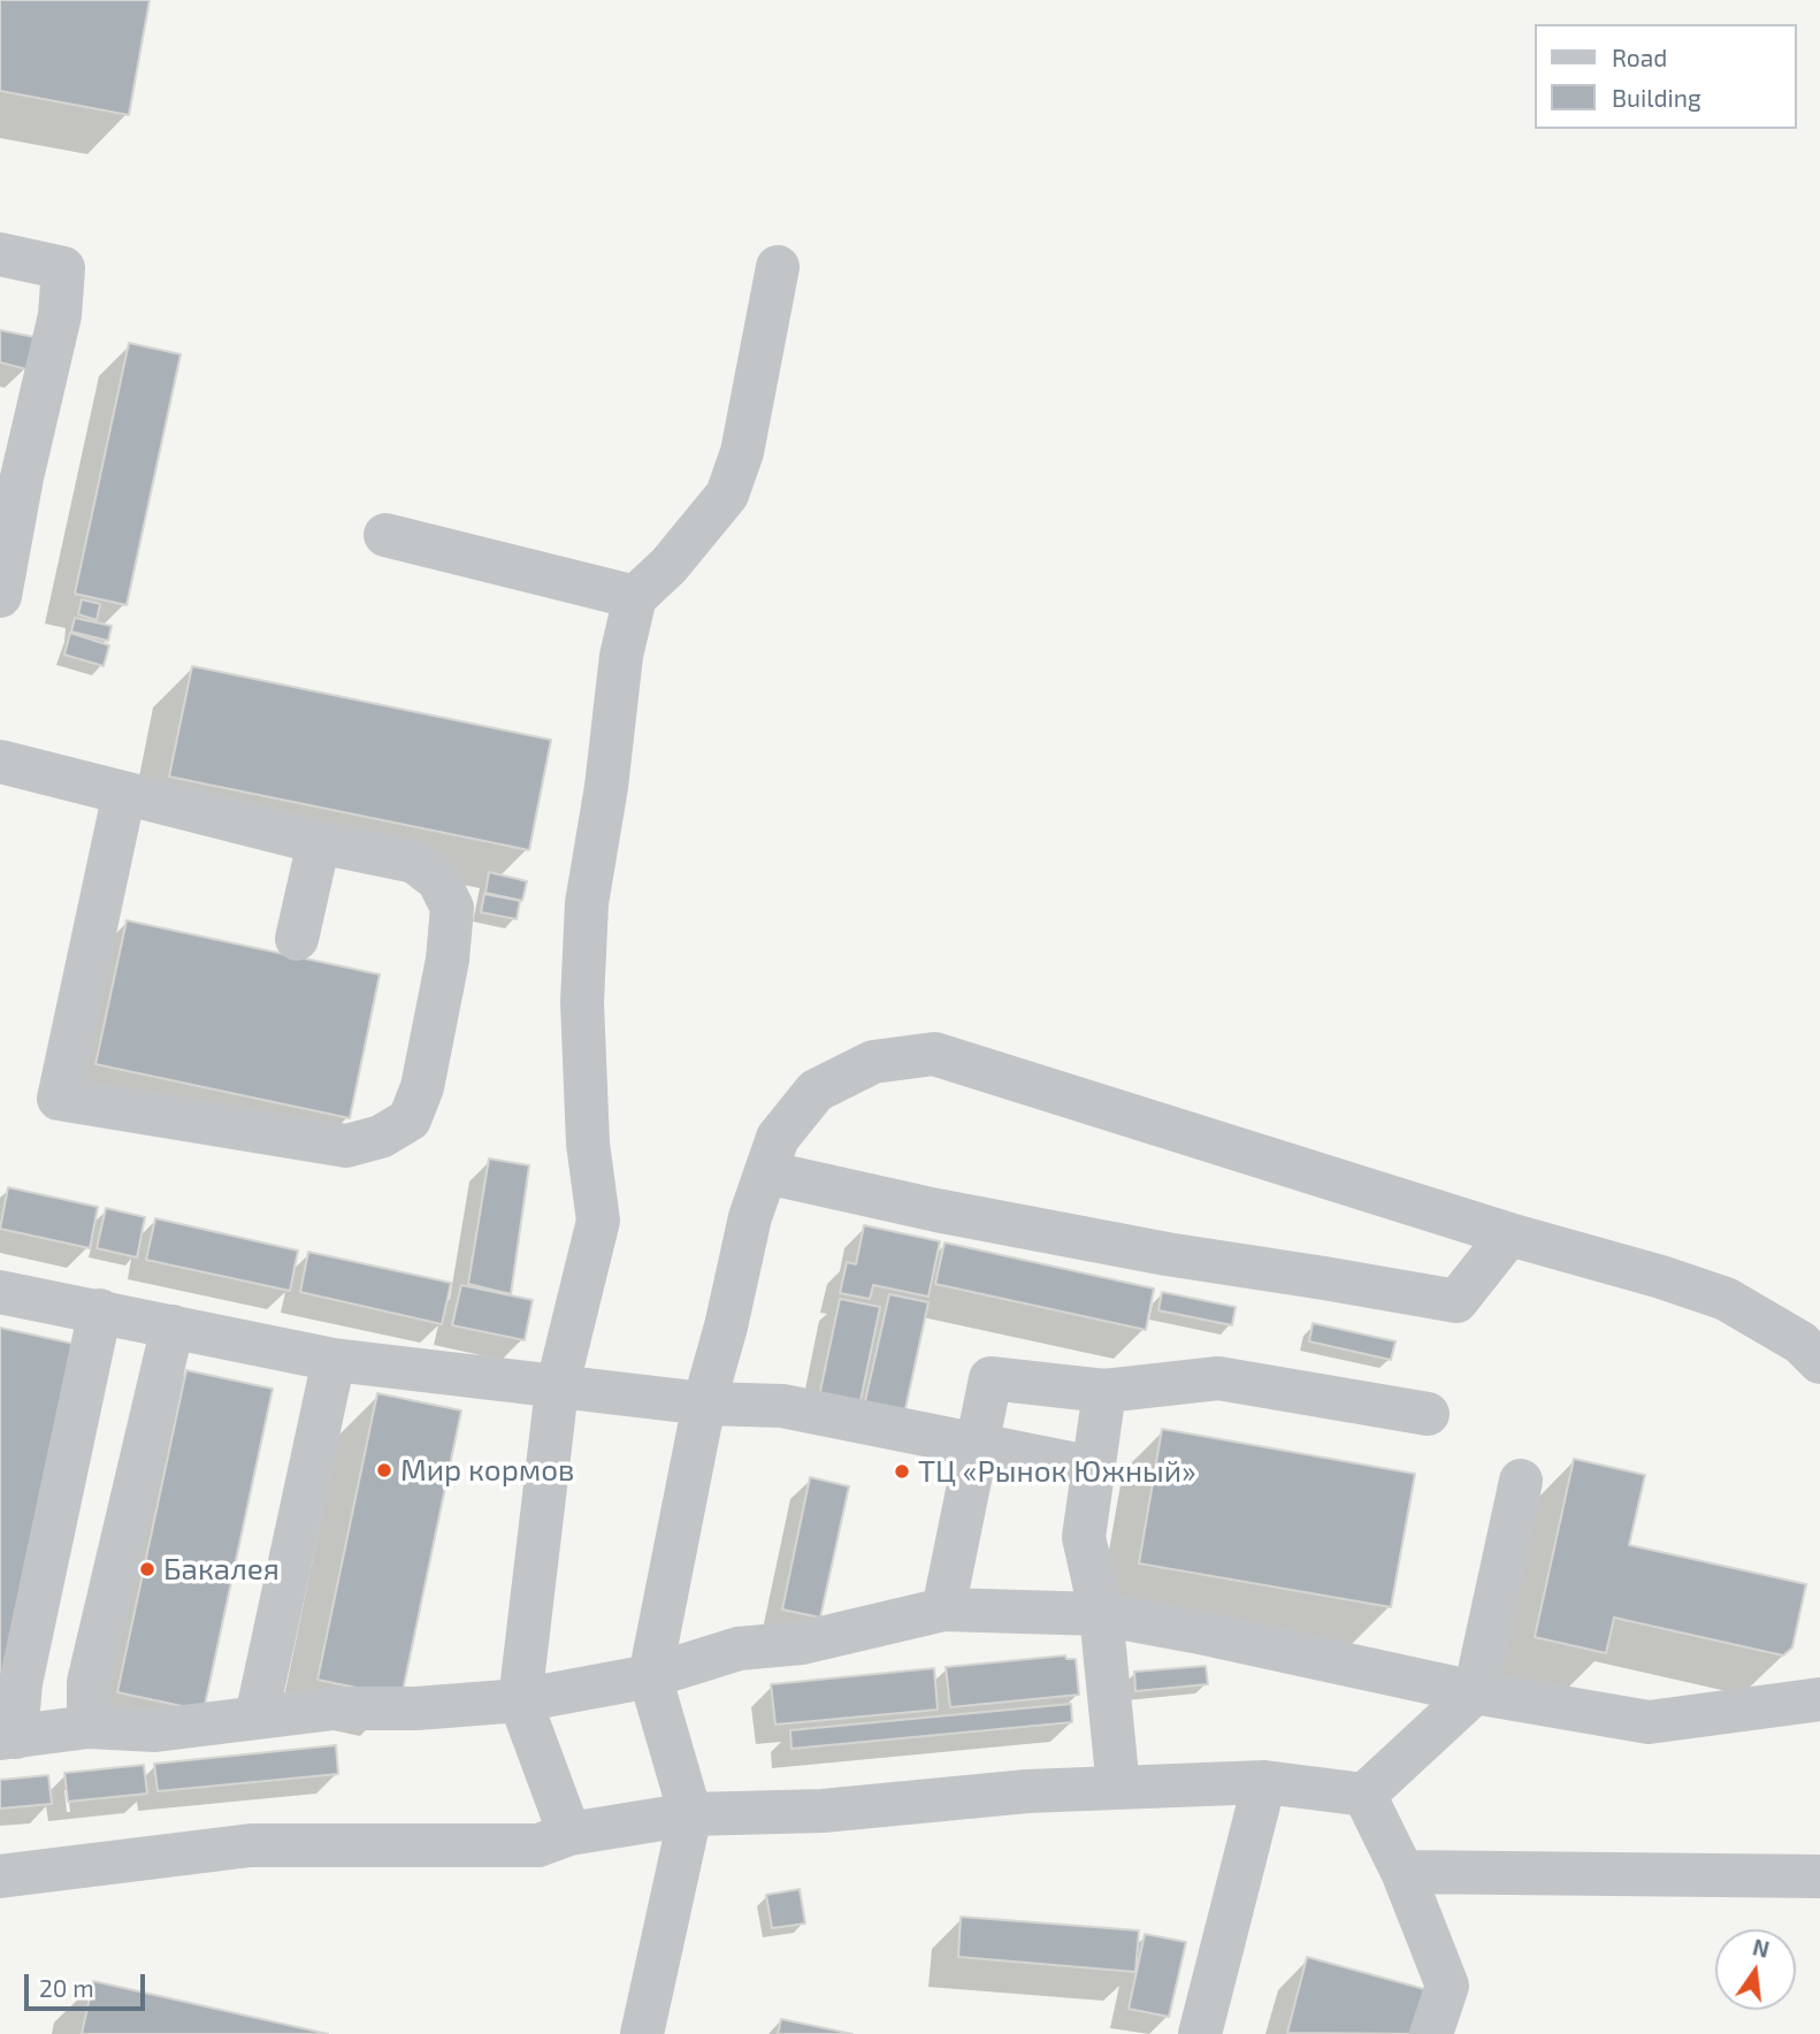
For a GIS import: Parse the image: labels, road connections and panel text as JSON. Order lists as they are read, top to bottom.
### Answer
{
  "places": ["Мир кормов", "ТЦ «Рынок Южный»", "Бакалея"],
  "legend": ["Road", "Building"],
  "scale_bar": "20 m",
  "north": "top"
}
